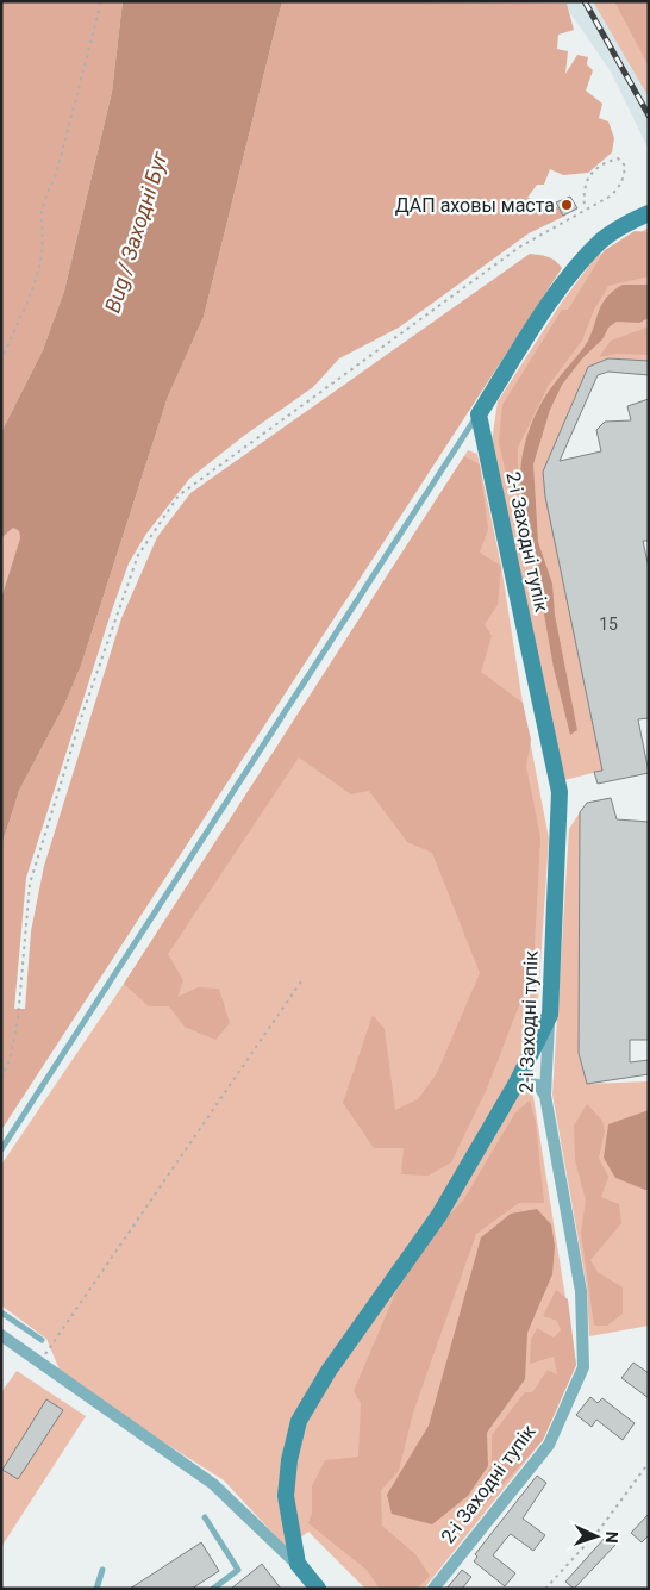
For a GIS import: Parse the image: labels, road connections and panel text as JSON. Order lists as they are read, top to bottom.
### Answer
{
  "streets": {
    "main road": ["2-і Заходні тупік"]
  },
  "water": ["Bug / Заходні Буг"],
  "places": ["ДАП аховы маста"],
  "house_numbers": ["15"],
  "north": "right"
}
